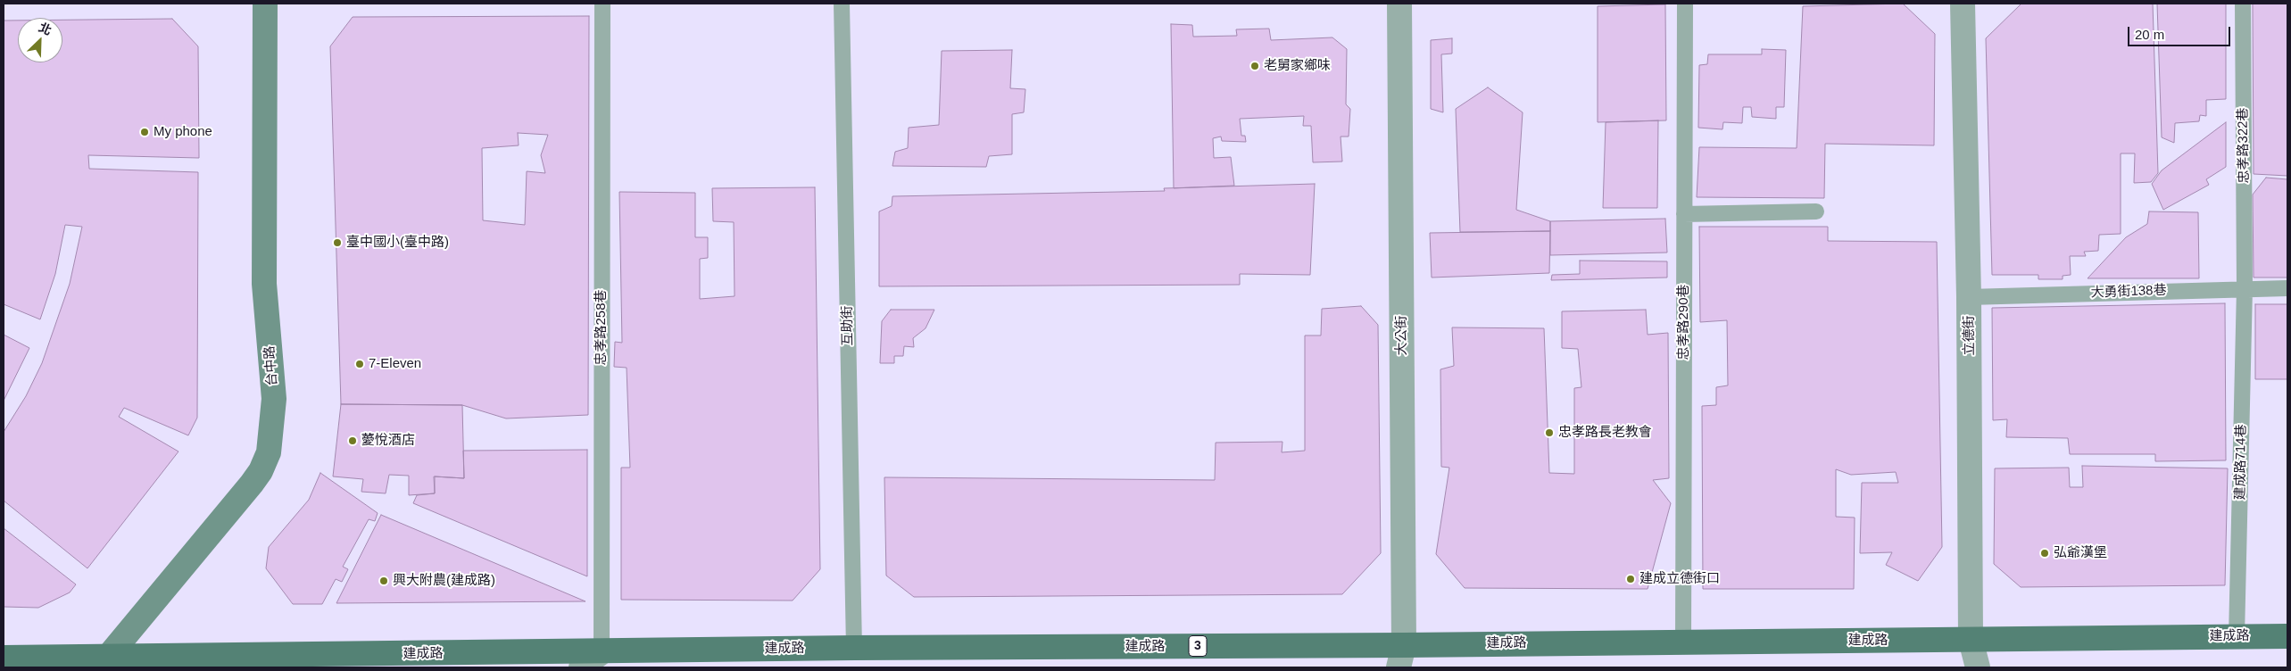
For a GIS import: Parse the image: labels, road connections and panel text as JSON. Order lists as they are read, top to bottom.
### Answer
{
  "streets": {
    "main road": ["建成路", "3"],
    "street": ["大公街", "立德街", "台中路"],
    "lane": [
      "忠孝路322巷",
      "大勇街138巷",
      "忠孝路290巷",
      "互助街",
      "忠孝路258巷",
      "建成路714巷"
    ]
  },
  "crossings": [
    ["忠孝路322巷", "大勇街138巷"],
    ["忠孝路322巷", "建成路714巷"],
    ["大勇街138巷", "立德街"],
    ["大勇街138巷", "建成路714巷"],
    ["忠孝路290巷", "建成路"],
    ["互助街", "建成路"],
    ["忠孝路258巷", "建成路"],
    ["大公街", "建成路"],
    ["立德街", "建成路"],
    ["台中路", "建成路"],
    ["建成路714巷", "建成路"]
  ],
  "places": [
    "老舅家鄉味",
    "My phone",
    "臺中國小(臺中路)",
    "7-Eleven",
    "忠孝路長老教會",
    "薆悅酒店",
    "弘爺漢堡",
    "建成立德街口",
    "興大附農(建成路)"
  ],
  "scale_bar": "20 m",
  "north": "top right"
}
